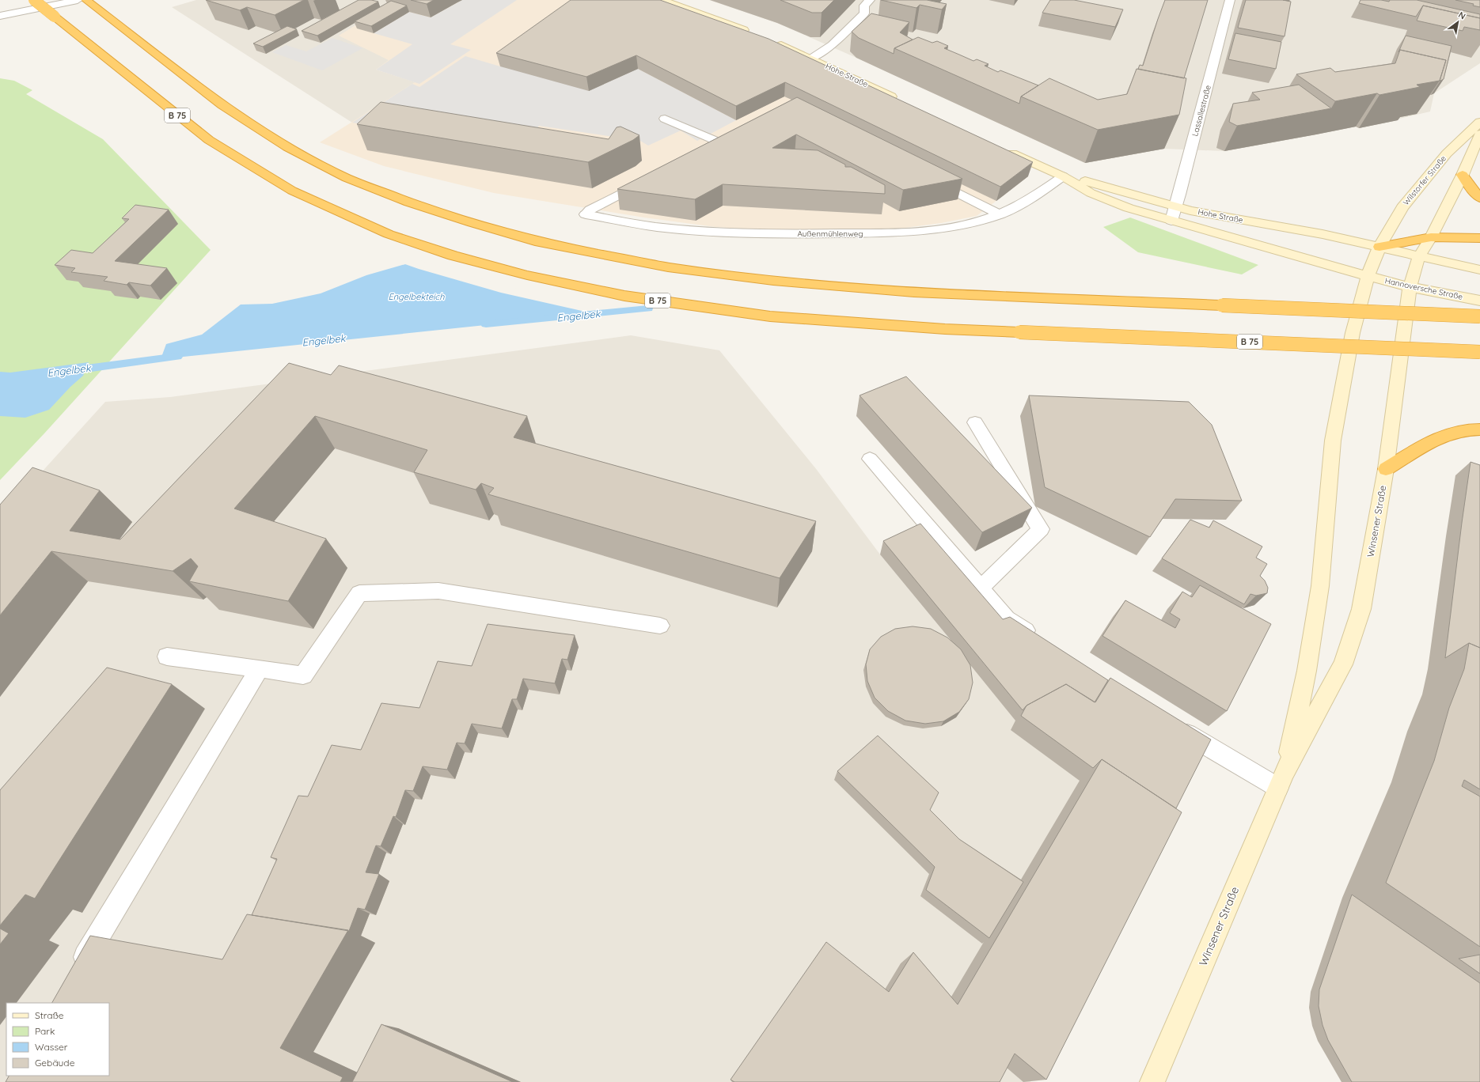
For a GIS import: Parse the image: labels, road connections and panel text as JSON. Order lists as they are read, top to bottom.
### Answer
{
  "streets": {
    "highway": ["B 75"],
    "street": [
      "Hohe Straße",
      "Lassallestraße",
      "Wilstorfer Straße",
      "Außenmühlenweg",
      "Hannoversche Straße",
      "Winsener Straße"
    ]
  },
  "crossings": [
    ["Hohe Straße", "Lassallestraße"],
    ["Hohe Straße", "Wilstorfer Straße"],
    ["Hohe Straße", "Außenmühlenweg"],
    ["Hohe Straße", "Hannoversche Straße"],
    ["Hohe Straße", "Winsener Straße"],
    ["Wilstorfer Straße", "Winsener Straße"],
    ["Hannoversche Straße", "Winsener Straße"]
  ],
  "water": ["Engelbekteich", "Engelbek"],
  "legend": [
    "Straße",
    "Park",
    "Wasser",
    "Gebäude"
  ],
  "north": "top right"
}
